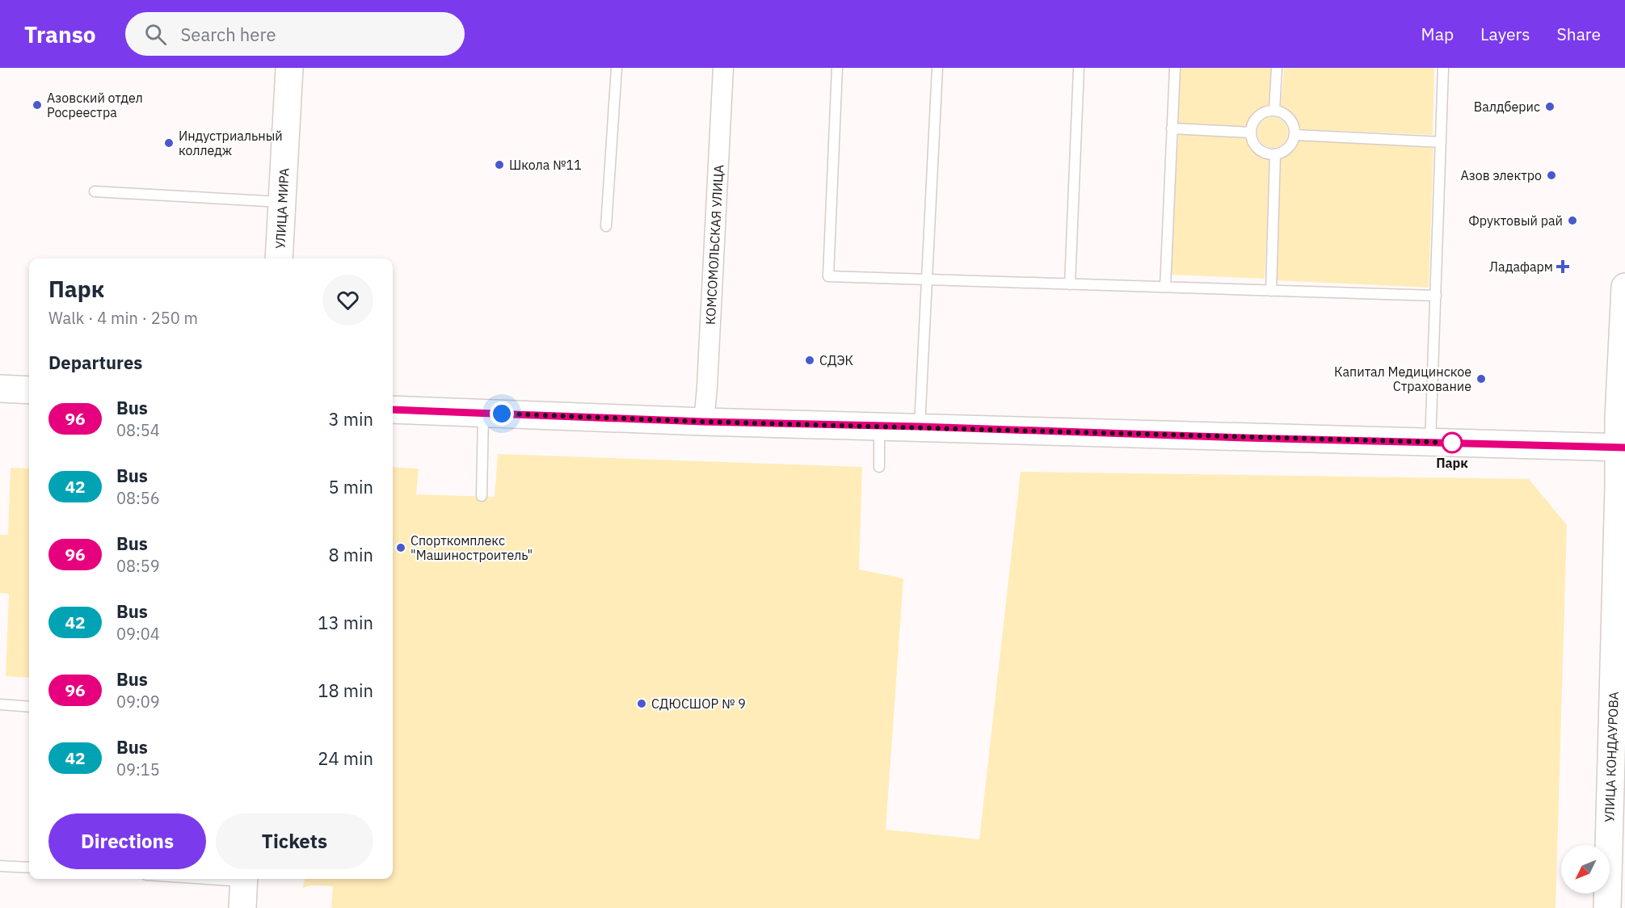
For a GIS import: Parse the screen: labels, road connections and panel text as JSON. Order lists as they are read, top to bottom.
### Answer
{
  "streets": {
    "street": ["УЛИЦА МИРА", "КОМСОМОЛЬСКАЯ УЛИЦА", "УЛИЦА КОНДАУРОВА"]
  },
  "places": {
    "other": [
      "Азовский отдел Росреестра",
      "Валдберис",
      "Индустриальный колледж",
      "Школа №11",
      "Азов электро",
      "Фруктовый рай",
      "СДЭК",
      "Капитал Медицинское Страхование",
      "Парк",
      "Спорткомплекс \"Машиностроитель\"",
      "СДЮСШОР № 9"
    ],
    "health": ["Ладафарм"]
  },
  "lines": ["bus line 96"],
  "north": "bottom left",
  "page": {
    "header": "Transo",
    "search": "Search here",
    "nav": ["Map", "Layers", "Share"],
    "heading": [
      ["Парк", "Walk · 4 min · 250 m"],
      "Departures"
    ],
    "list": [
      {
        "mark": "96",
        "name": "Bus",
        "note": "08:54",
        "value": "3 min"
      },
      {
        "mark": "42",
        "name": "Bus",
        "note": "08:56",
        "value": "5 min"
      },
      {
        "mark": "96",
        "name": "Bus",
        "note": "08:59",
        "value": "8 min"
      },
      {
        "mark": "42",
        "name": "Bus",
        "note": "09:04",
        "value": "13 min"
      },
      {
        "mark": "96",
        "name": "Bus",
        "note": "09:09",
        "value": "18 min"
      },
      {
        "mark": "42",
        "name": "Bus",
        "note": "09:15",
        "value": "24 min"
      }
    ],
    "buttons": ["Directions", "Tickets"]
  }
}
